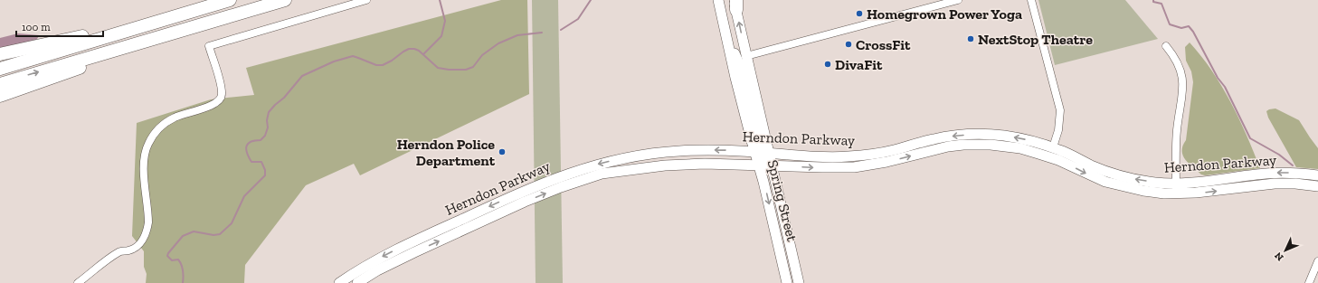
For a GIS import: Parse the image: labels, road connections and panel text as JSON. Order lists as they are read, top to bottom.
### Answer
{
  "streets": {
    "main road": ["Herndon Parkway", "Spring Street"]
  },
  "crossings": [
    ["Herndon Parkway", "Spring Street"]
  ],
  "places": [
    "Homegrown Power Yoga",
    "NextStop Theatre",
    "CrossFit",
    "DivaFit",
    "Herndon Police Department"
  ],
  "scale_bar": "100 m",
  "north": "bottom left"
}
